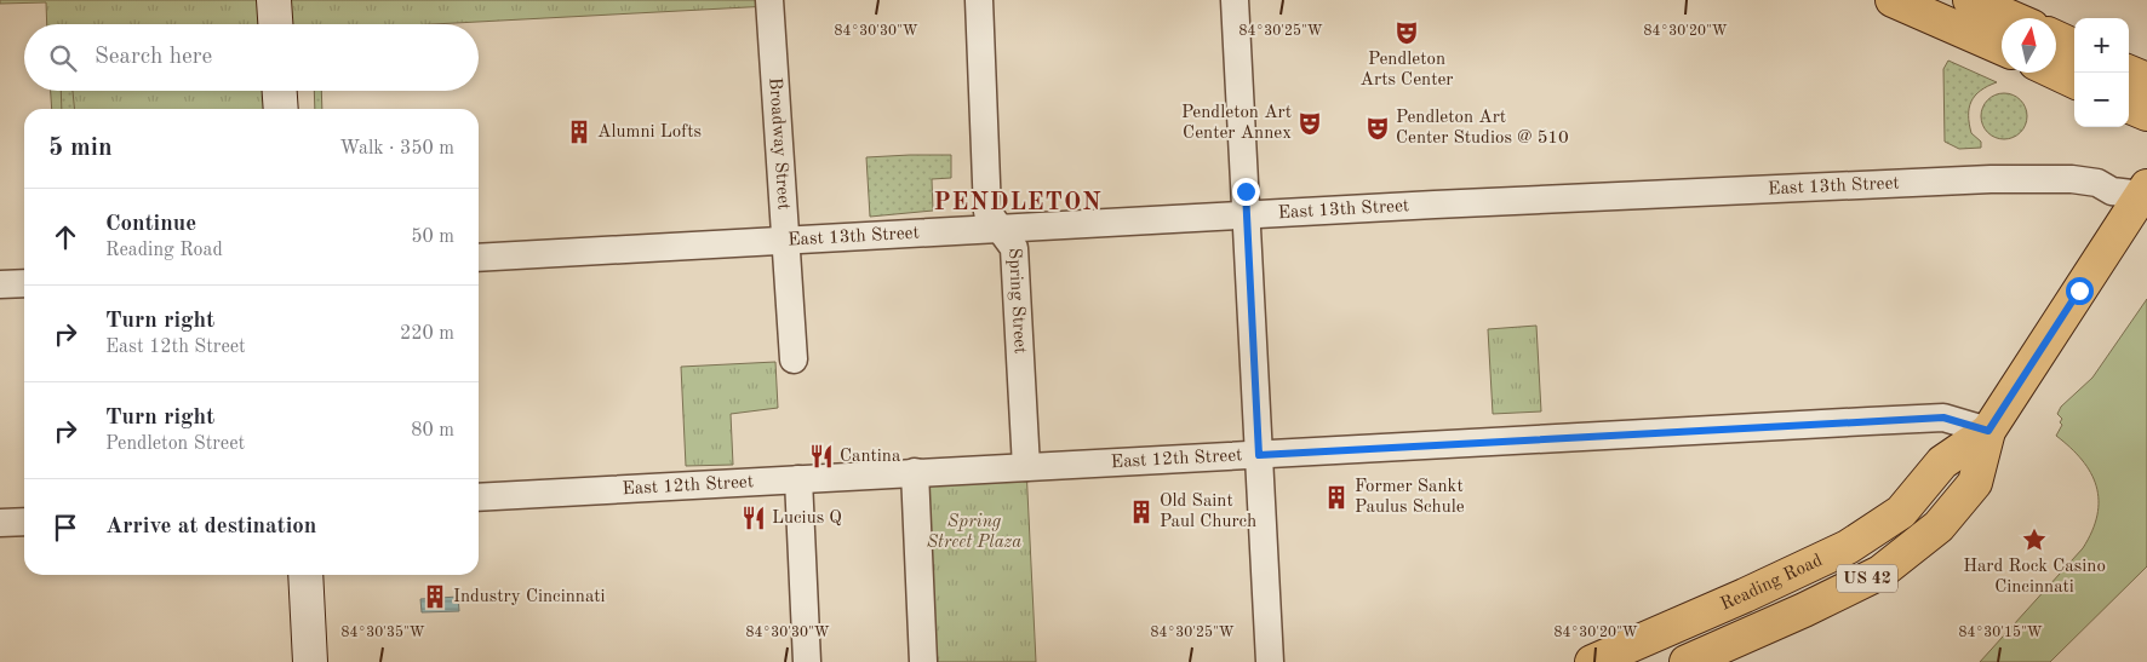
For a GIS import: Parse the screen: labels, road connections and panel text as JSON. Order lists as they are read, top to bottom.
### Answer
{
  "streets": {
    "main road": ["US 42", "Reading Road"],
    "street": [
      "Broadway Street",
      "East 13th Street",
      "Spring Street",
      "East 12th Street"
    ]
  },
  "crossings": [
    ["Broadway Street", "East 13th Street"],
    ["East 13th Street", "Spring Street"],
    ["East 13th Street", "Reading Road"],
    ["Spring Street", "East 12th Street"],
    ["East 12th Street", "Reading Road"]
  ],
  "districts": ["PENDLETON"],
  "parks": ["Spring Street Plaza"],
  "places": {
    "theatre": ["Pendleton Arts Center", "Pendleton Art Center Annex", "Pendleton Art Center Studios @ 510"],
    "building": [
      "Alumni Lofts",
      "Former Sankt Paulus Schule",
      "Old Saint Paul Church",
      "Industry Cincinnati"
    ],
    "restaurant": ["Cantina", "Lucius Q"],
    "place": ["Hard Rock Casino Cincinnati"]
  },
  "north": "top",
  "page": {
    "map_buttons": ["+", "−"],
    "search": "Search here",
    "heading": ["5 min", "Walk · 350 m"],
    "list": [
      ["Continue", "Reading Road", "50 m"],
      ["Turn right", "East 12th Street", "220 m"],
      ["Turn right", "Pendleton Street", "80 m"],
      "Arrive at destination"
    ]
  },
  "coordinates": [
    "84°30'30\"W",
    "84°30'25\"W",
    "84°30'20\"W",
    "84°30'35\"W",
    "84°30'15\"W"
  ]
}
